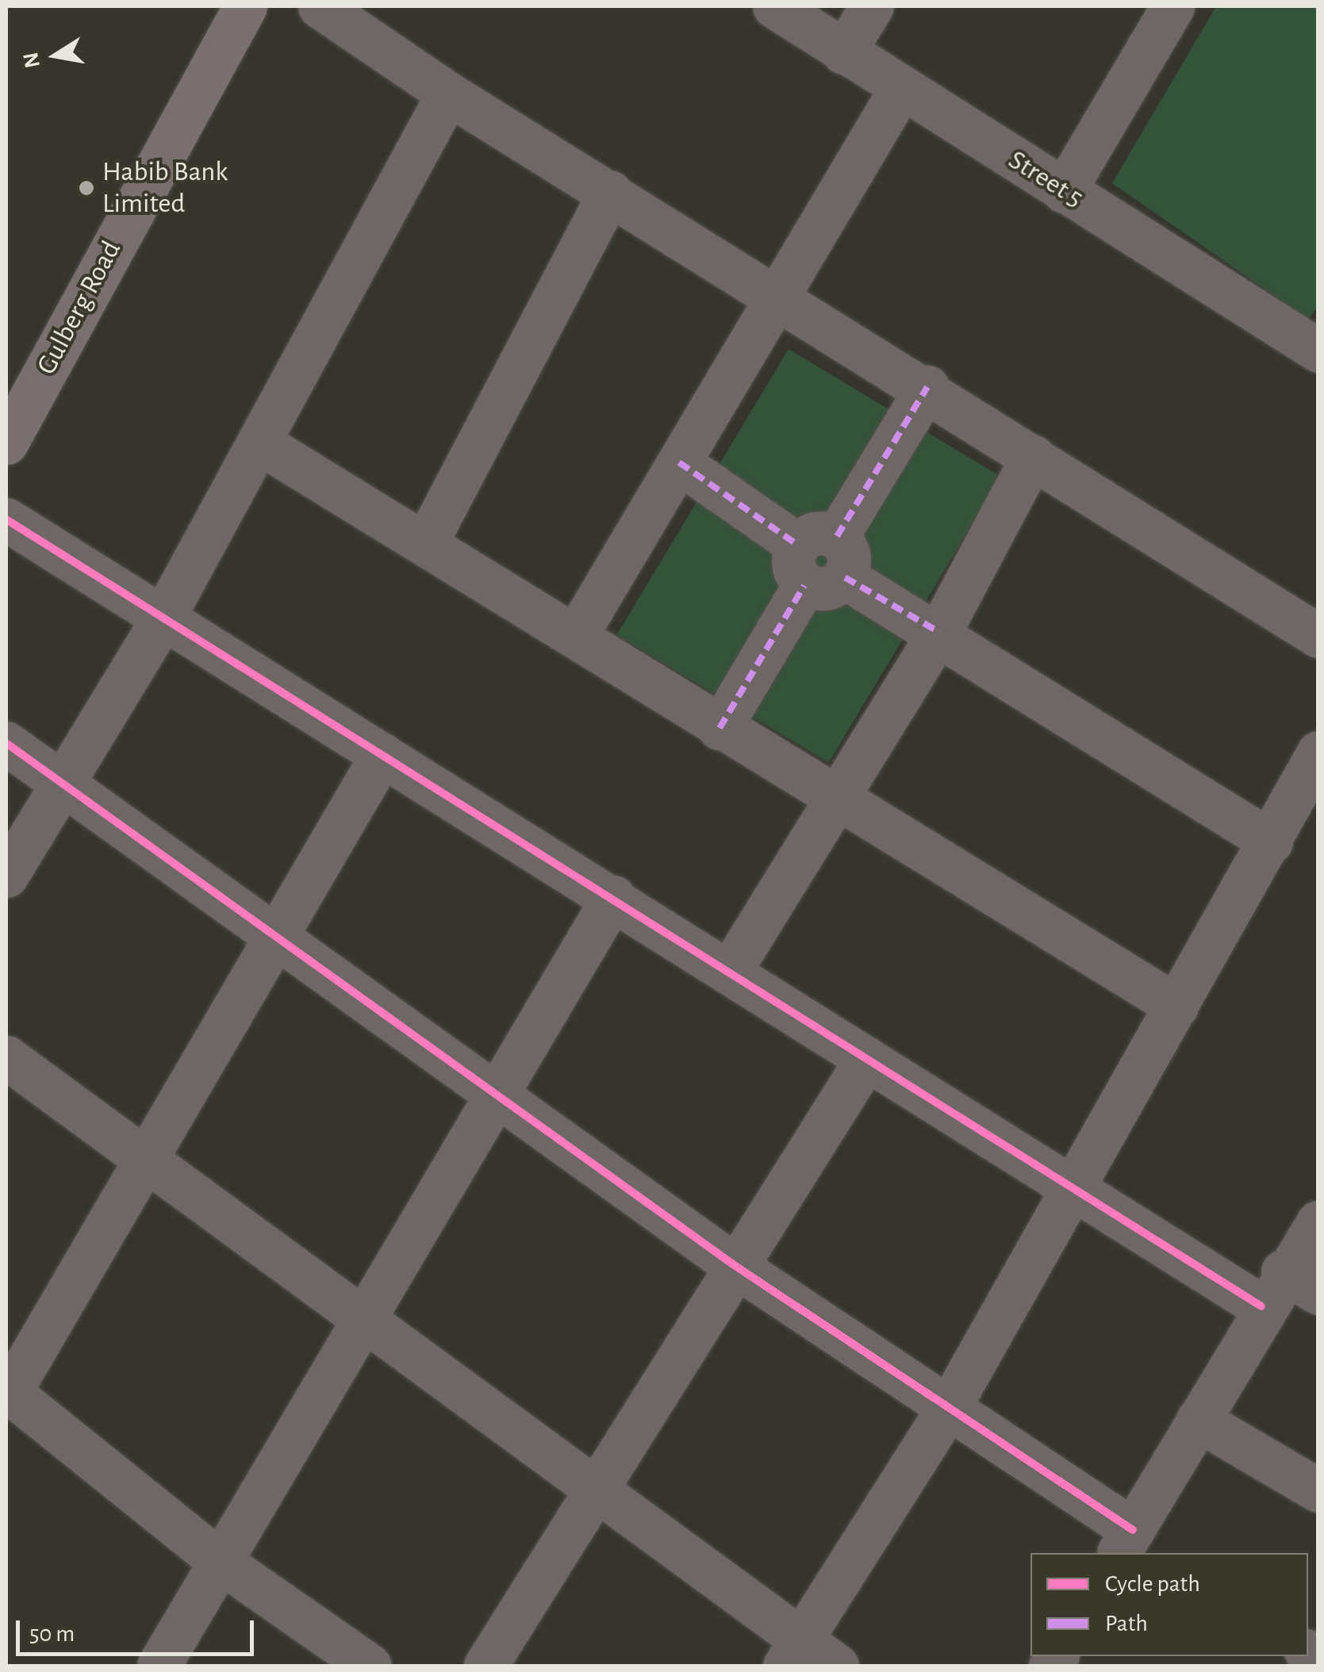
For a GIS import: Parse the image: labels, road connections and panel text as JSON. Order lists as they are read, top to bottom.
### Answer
{
  "streets": {
    "main road": ["Gulberg Road"],
    "street": ["Street 5"]
  },
  "places": ["Habib Bank Limited"],
  "legend": ["Cycle path", "Path"],
  "scale_bar": "50 m",
  "north": "left"
}
